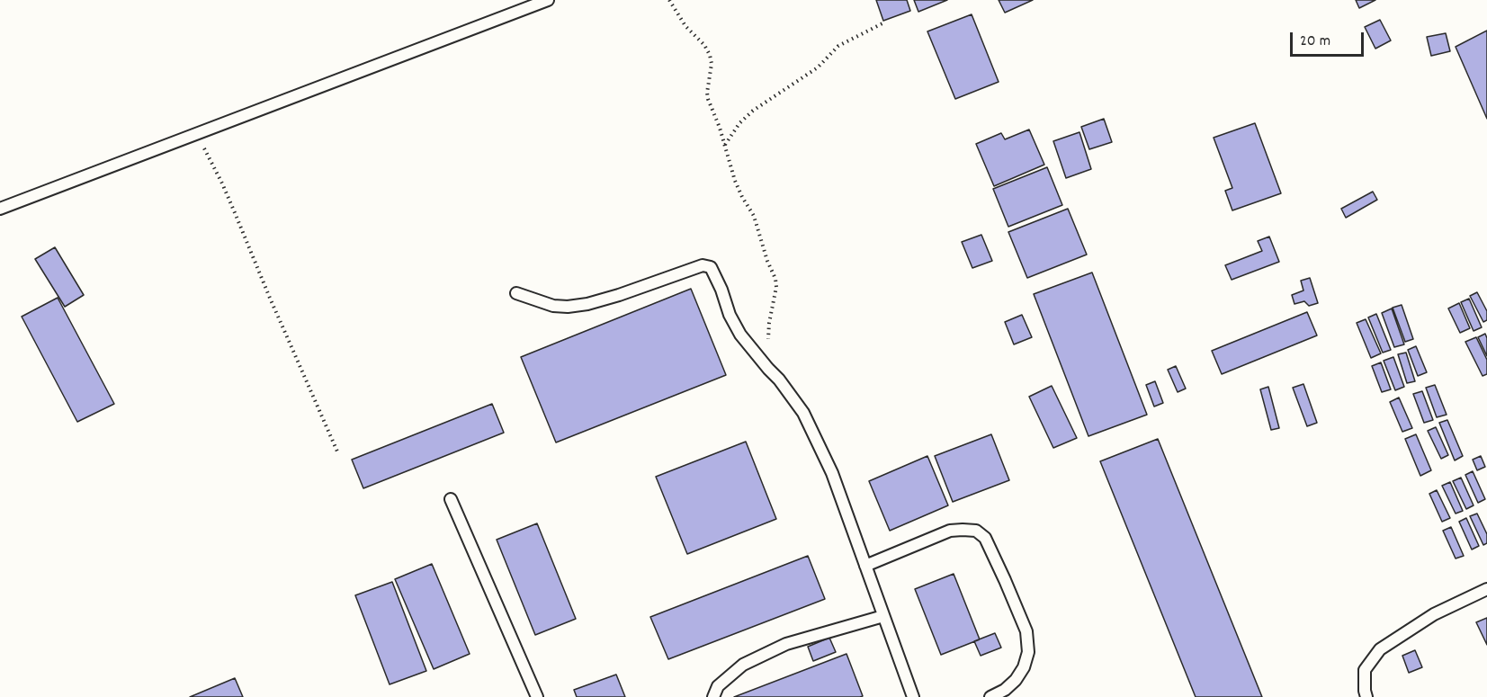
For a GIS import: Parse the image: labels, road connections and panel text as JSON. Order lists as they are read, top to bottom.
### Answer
{
  "scale_bar": "20 m"
}
